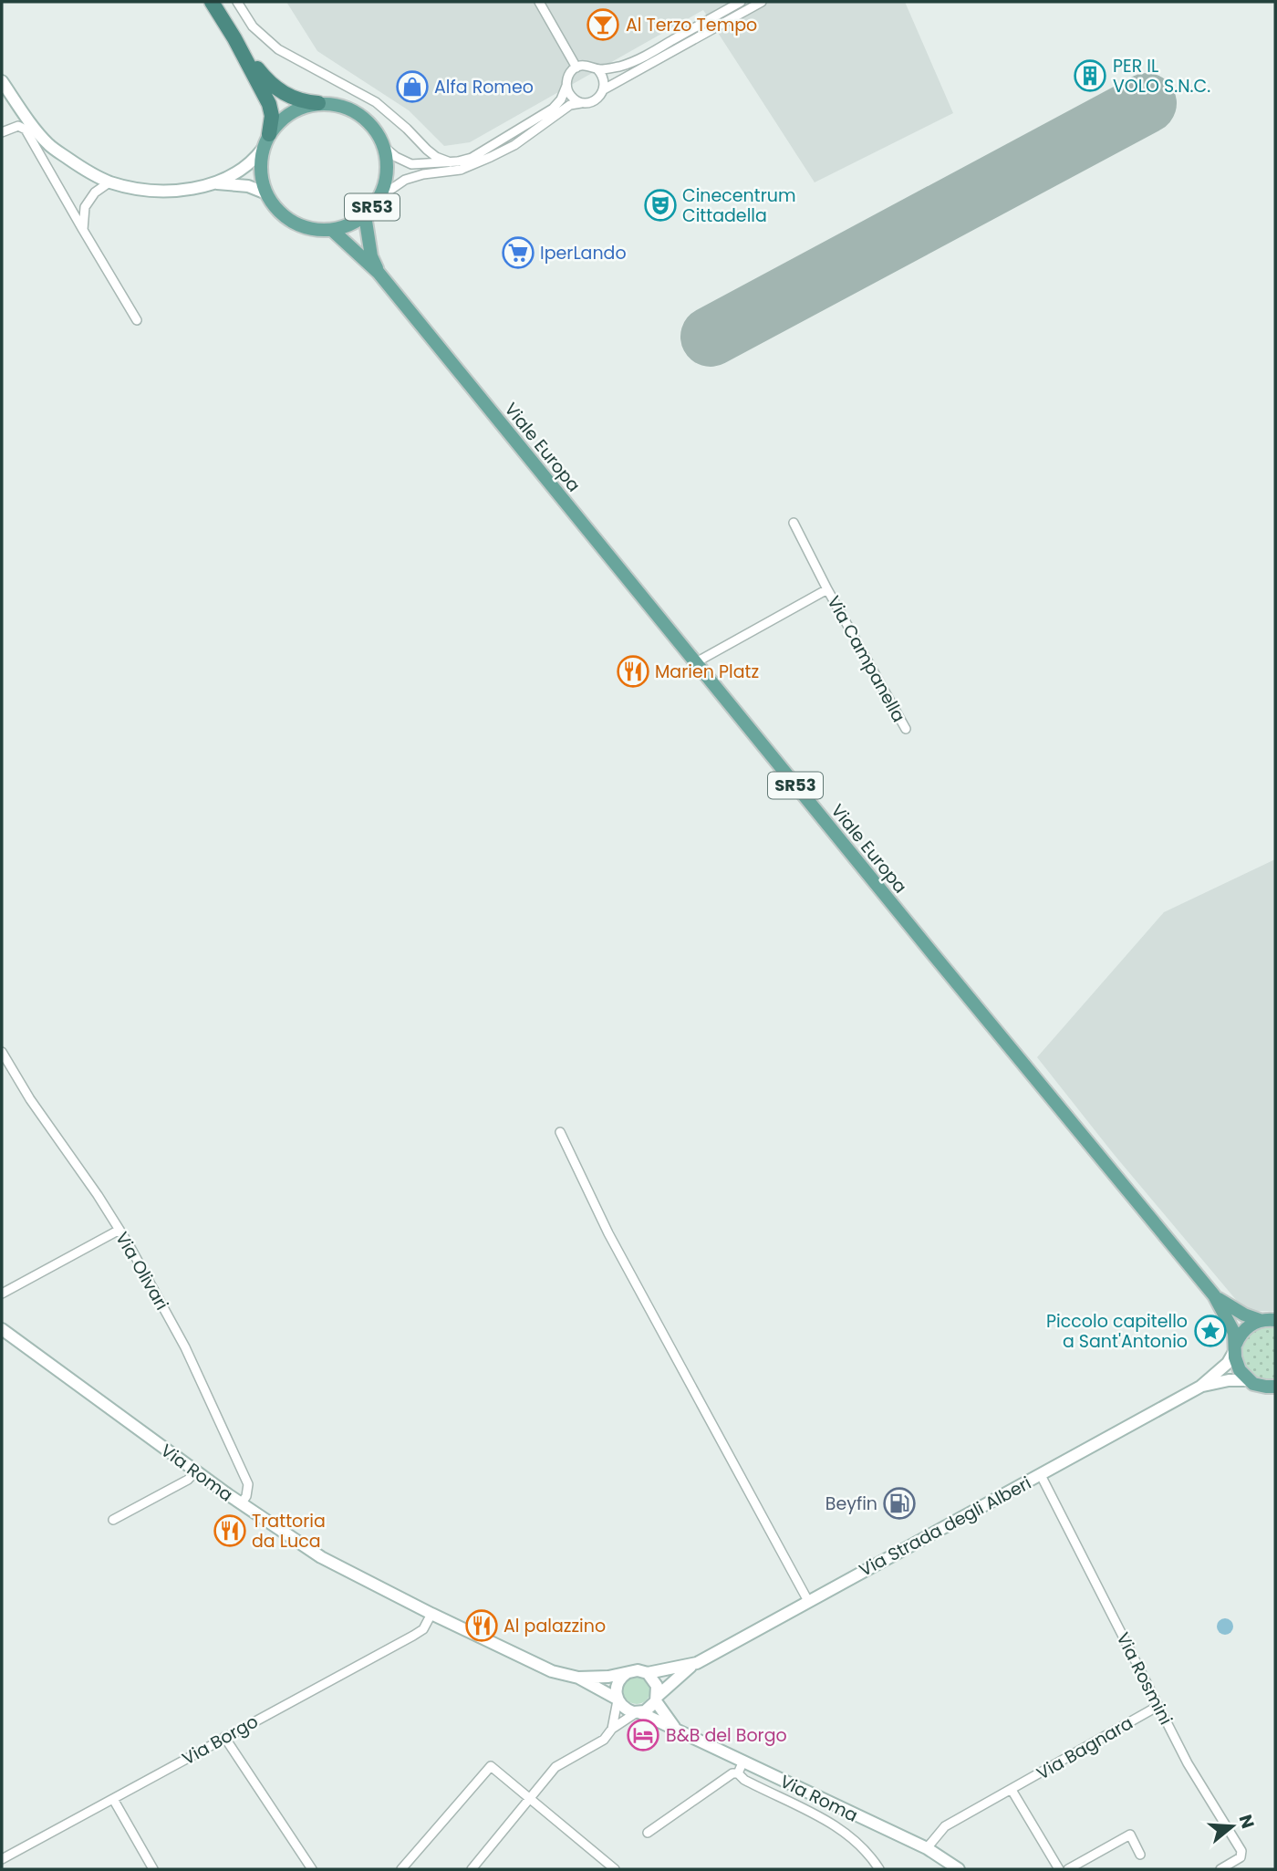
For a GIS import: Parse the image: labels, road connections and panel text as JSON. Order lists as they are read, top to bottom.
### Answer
{
  "streets": {
    "main road": [
      "SR53",
      "Viale Europa",
      "Via Roma",
      "Via Strada degli Alberi"
    ],
    "street": [
      "Via Campanella",
      "Via Olivari",
      "Via Rosmini",
      "Via Borgo",
      "Via Bagnara"
    ]
  },
  "crossings": [
    ["SR53", "Viale Europa"],
    ["Viale Europa", "Via Campanella"],
    ["Viale Europa", "Via Strada degli Alberi"],
    ["Via Olivari", "Via Roma"],
    ["Via Roma", "Via Strada degli Alberi"],
    ["Via Roma", "Via Borgo"],
    ["Via Roma", "Via Bagnara"],
    ["Via Strada degli Alberi", "Via Rosmini"],
    ["Via Rosmini", "Via Bagnara"]
  ],
  "places": {
    "bar": ["Al Terzo Tempo"],
    "building": ["PER IL VOLO S.N.C."],
    "shop": ["Alfa Romeo"],
    "theatre": ["Cinecentrum Cittadella"],
    "supermarket": ["IperLando"],
    "restaurant": ["Marien Platz", "Trattoria da Luca", "Al palazzino"],
    "place": ["Piccolo capitello a Sant'Antonio"],
    "fuel station": ["Beyfin"],
    "hotel": ["B&B del Borgo"]
  },
  "north": "right"
}
